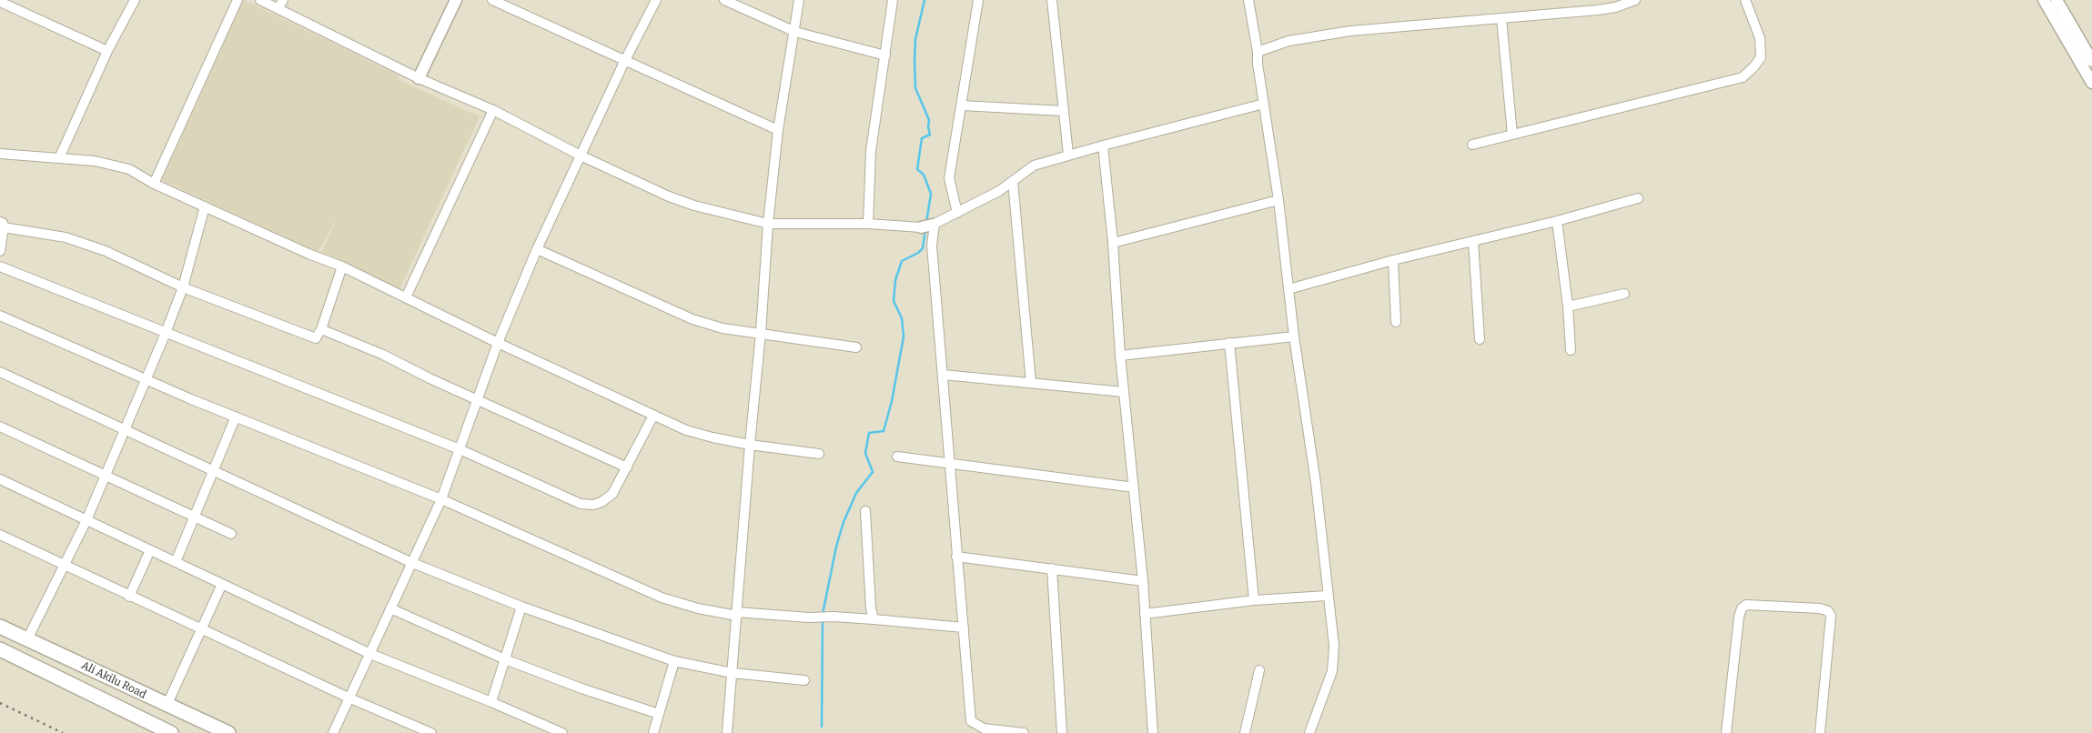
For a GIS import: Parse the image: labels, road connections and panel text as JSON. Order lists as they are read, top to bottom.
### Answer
{
  "streets": {
    "main road": ["Ali Akilu Road"]
  }
}
